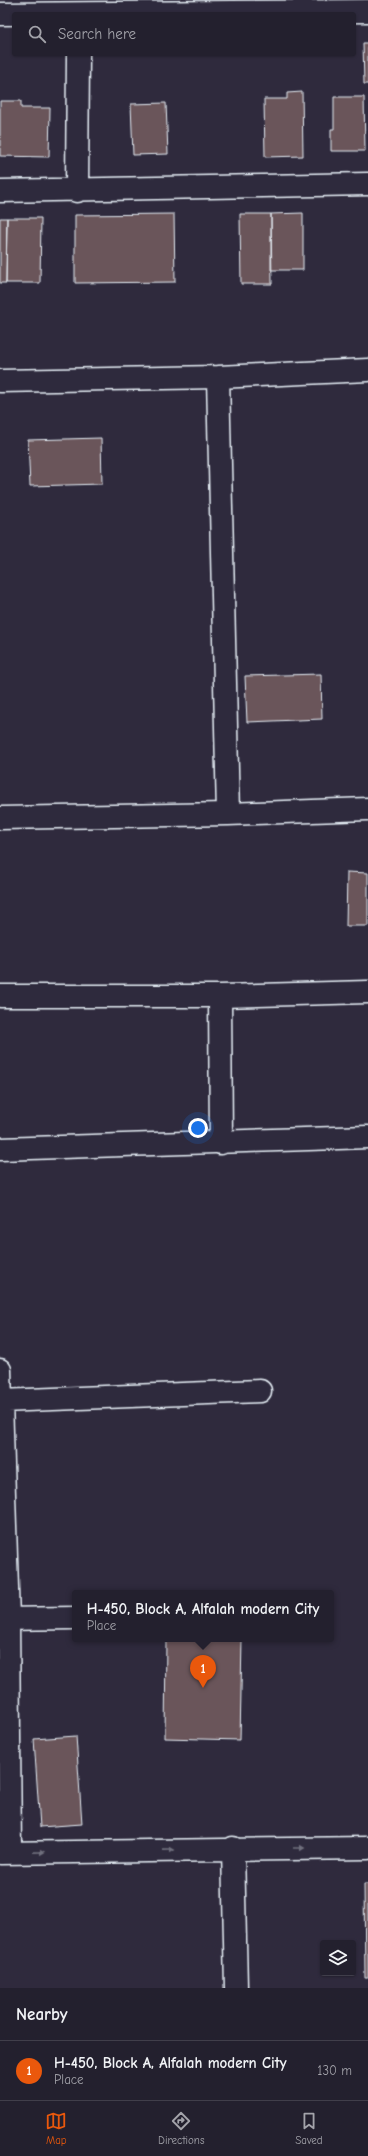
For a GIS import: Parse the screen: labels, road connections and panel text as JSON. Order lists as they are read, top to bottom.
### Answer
{
  "page": {
    "search": "Search here",
    "popup": ["H-450, Block A, Alfalah modern City", "Place"],
    "pins": "1",
    "heading": "Nearby",
    "list": [
      {
        "mark": "1",
        "name": "H-450, Block A, Alfalah modern City",
        "note": "Place",
        "value": "130 m"
      }
    ],
    "nav": ["Map", "Directions", "Saved"]
  }
}
